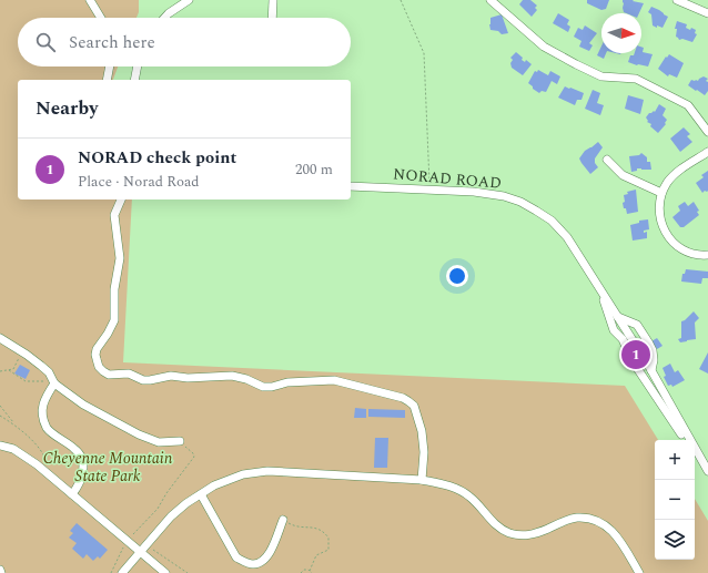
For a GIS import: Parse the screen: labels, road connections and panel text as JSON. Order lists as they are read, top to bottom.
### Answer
{
  "streets": {
    "street": ["NORAD ROAD"]
  },
  "parks": ["Cheyenne Mountain State Park"],
  "north": "right",
  "page": {
    "search": "Search here",
    "heading": "Nearby",
    "list": [
      {
        "mark": "1",
        "name": "NORAD check point",
        "note": "Place · Norad Road",
        "value": "200 m"
      }
    ],
    "pins": "1",
    "map_buttons": ["+", "−"]
  }
}
